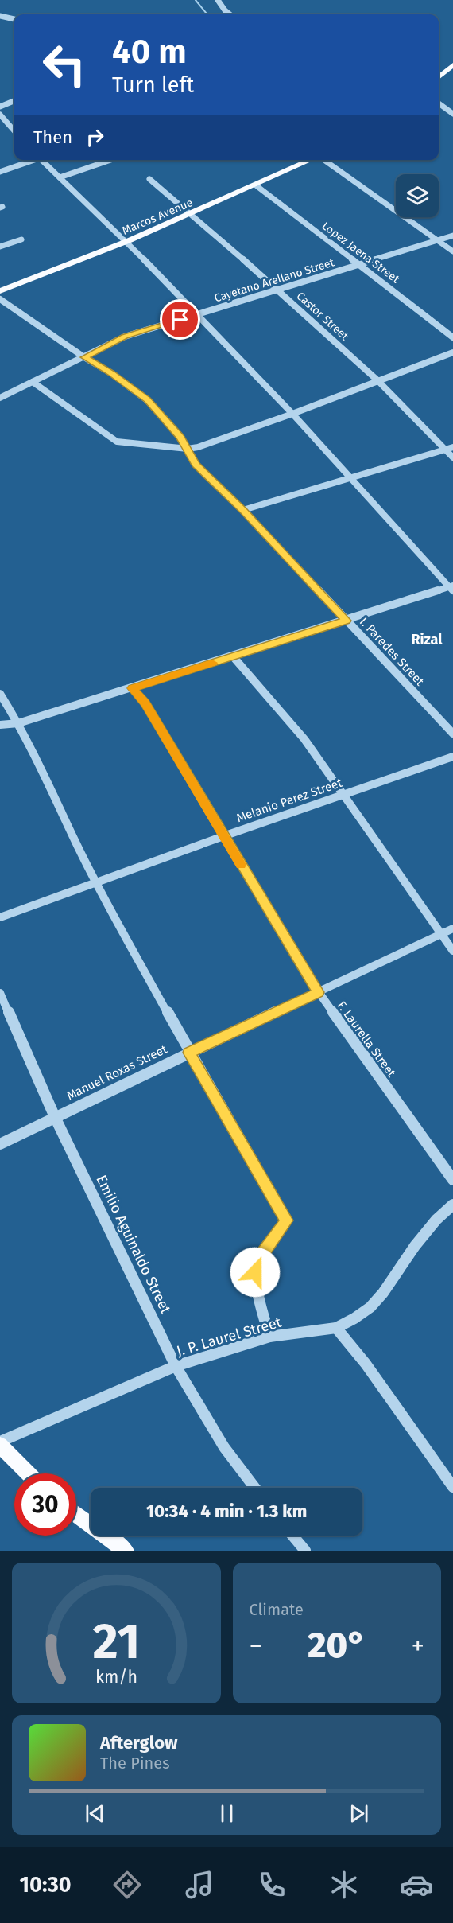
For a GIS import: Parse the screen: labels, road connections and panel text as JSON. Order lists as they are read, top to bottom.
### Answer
{
  "streets": {
    "main road": ["Marcos Avenue"],
    "street": [
      "Lopez Jaena Street",
      "Cayetano Arellano Street",
      "Castor Street",
      "I. Paredes Street",
      "Melanio Perez Street",
      "F. Laurella Street",
      "Manuel Roxas Street",
      "Emilio Aguinaldo Street",
      "J. P. Laurel Street"
    ]
  },
  "crossings": [
    ["Marcos Avenue", "Lopez Jaena Street"],
    ["Marcos Avenue", "Castor Street"],
    ["Lopez Jaena Street", "Cayetano Arellano Street"],
    ["Cayetano Arellano Street", "Castor Street"],
    ["Cayetano Arellano Street", "I. Paredes Street"],
    ["Melanio Perez Street", "F. Laurella Street"],
    ["F. Laurella Street", "Manuel Roxas Street"],
    ["Manuel Roxas Street", "Emilio Aguinaldo Street"],
    ["Emilio Aguinaldo Street", "J. P. Laurel Street"]
  ],
  "districts": ["Rizal"],
  "page": {
    "turn": ["40 m", "Turn left"],
    "then": "Then",
    "limit": "30",
    "trip": "10:34 · 4 min · 1.3 km",
    "tile": "Climate",
    "heat": ["−", "20°", "+"],
    "song": ["Afterglow", "The Pines"],
    "tabs": "10:30",
    "gauge": ["21", "km/h"]
  }
}
